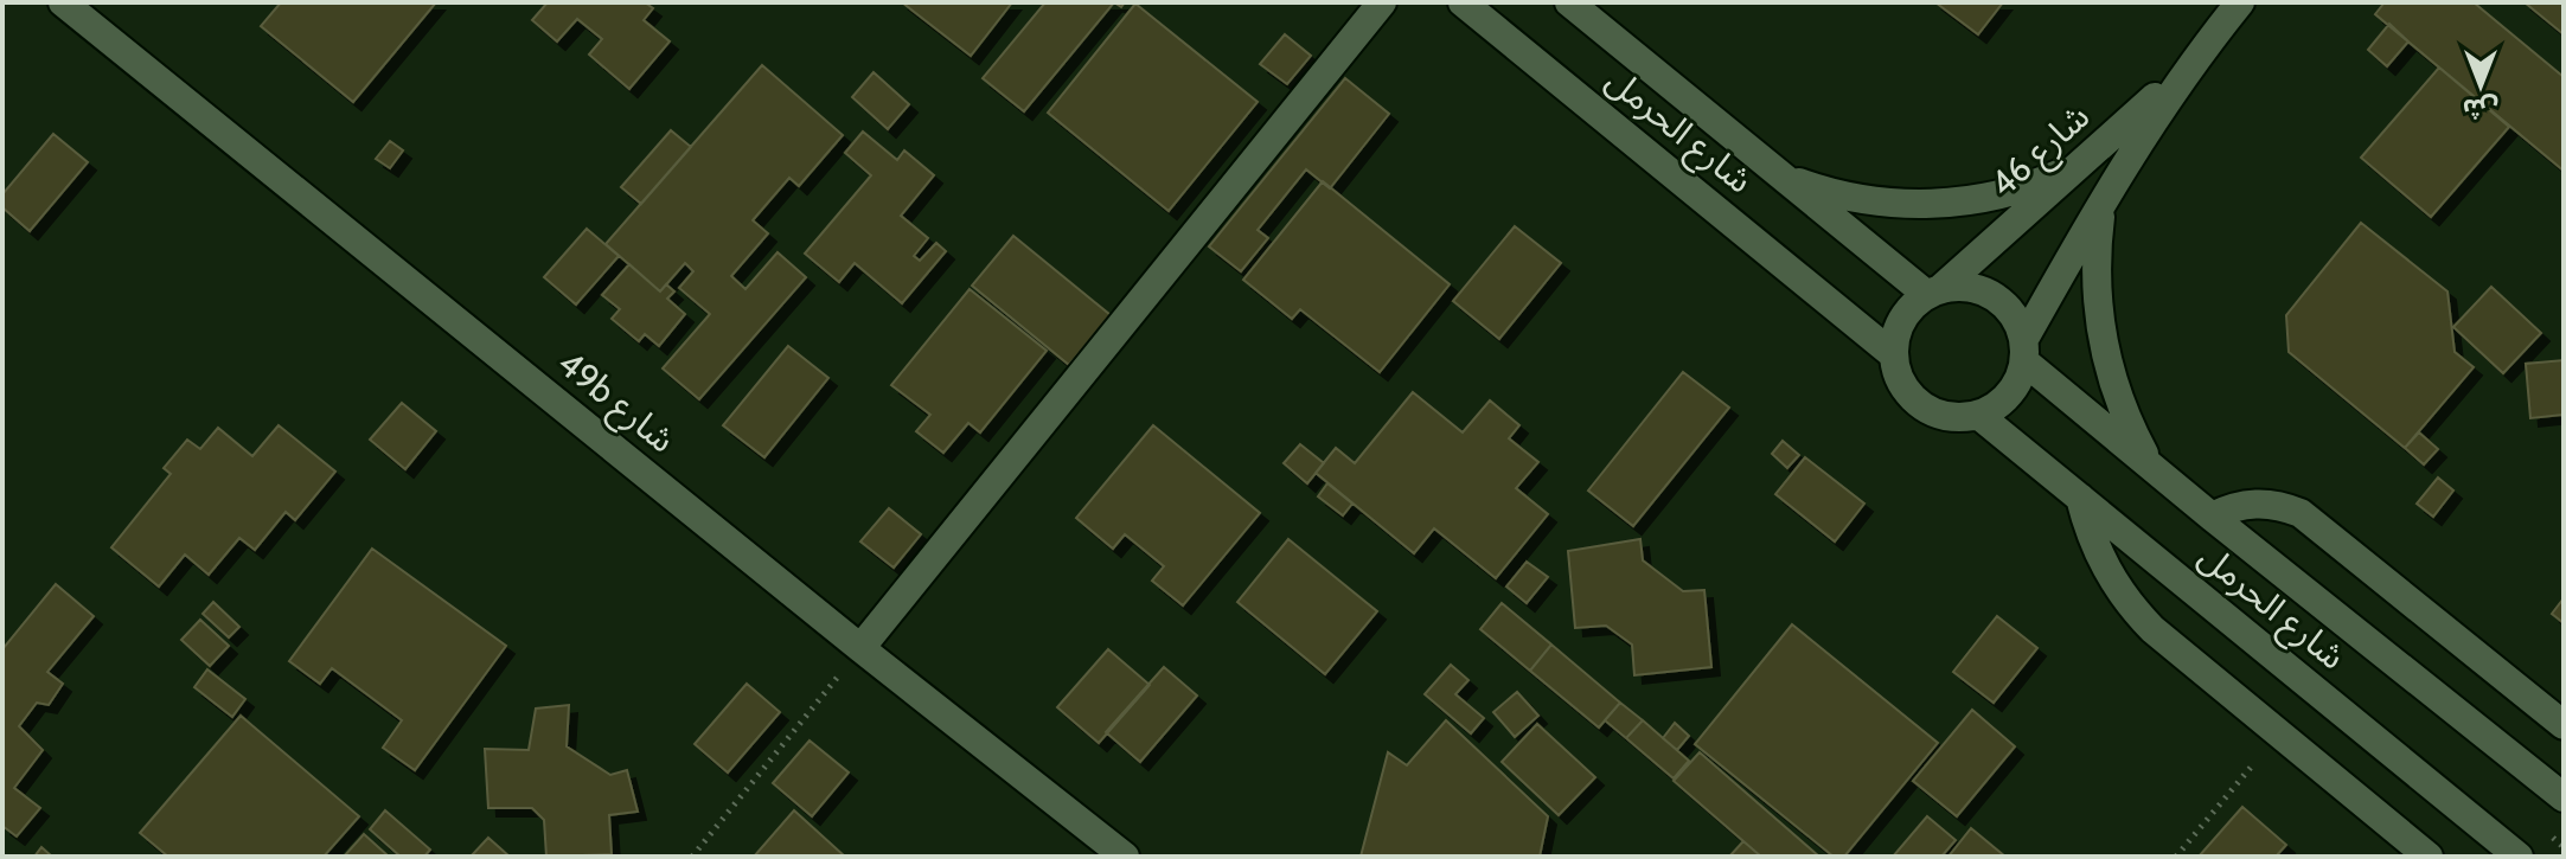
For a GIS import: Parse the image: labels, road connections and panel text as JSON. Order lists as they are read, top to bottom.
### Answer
{
  "streets": {
    "street": ["شارع الحرمل", "شارع 46", "49b شارع"]
  },
  "crossings": [
    ["شارع الحرمل", "شارع 46"]
  ],
  "north": "bottom"
}
